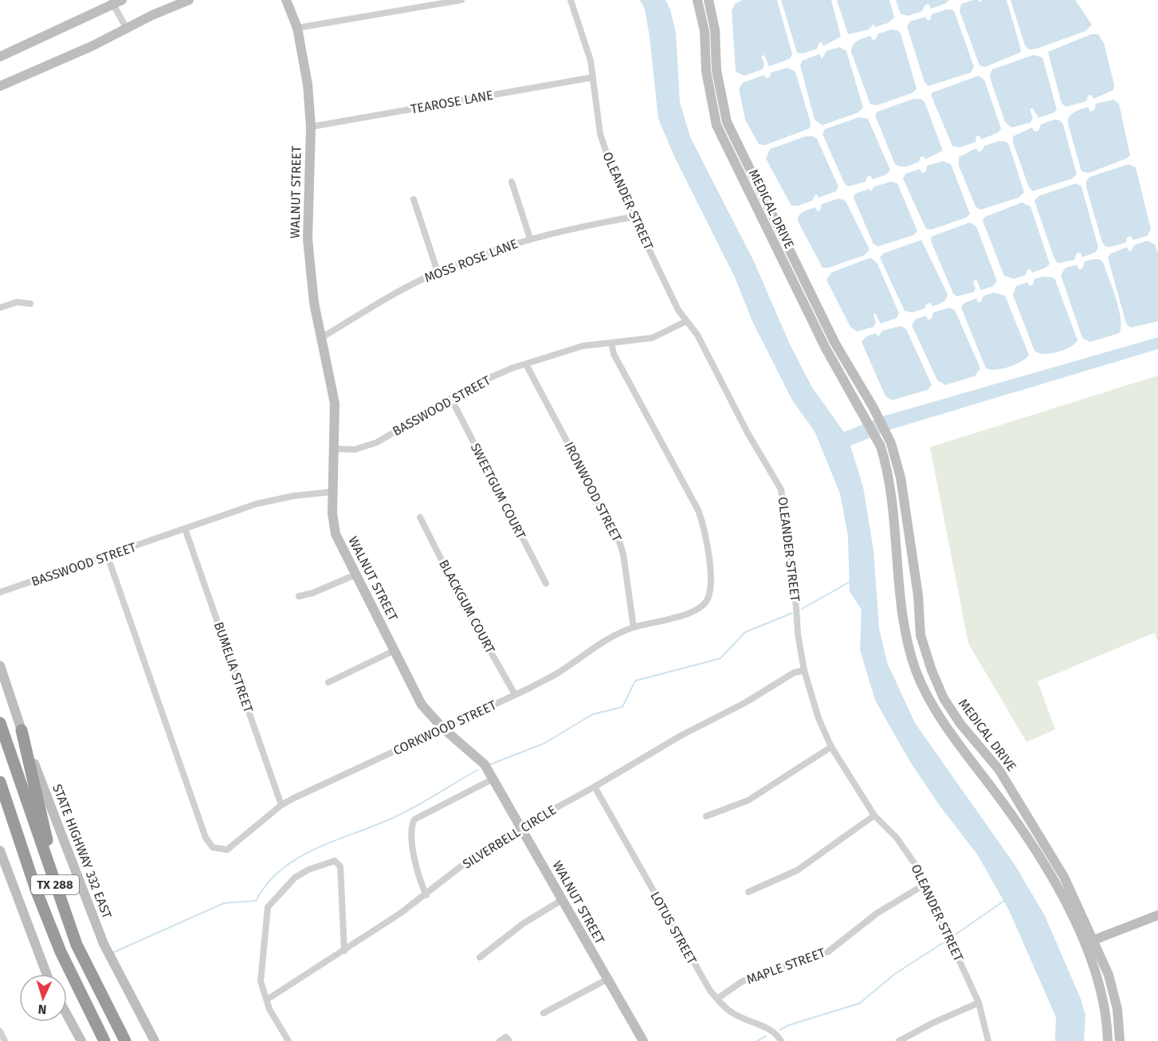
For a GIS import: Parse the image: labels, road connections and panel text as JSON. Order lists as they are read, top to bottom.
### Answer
{
  "streets": {
    "highway": ["TX 288"],
    "street": [
      "TEAROSE LANE",
      "WALNUT STREET",
      "OLEANDER STREET",
      "MEDICAL DRIVE",
      "MOSS ROSE LANE",
      "BASSWOOD STREET",
      "SWEETGUM COURT",
      "IRONWOOD STREET",
      "BLACKGUM COURT",
      "BUMELIA STREET",
      "CORKWOOD STREET",
      "SILVERBELL CIRCLE",
      "STATE HIGHWAY 332 EAST",
      "LOTUS STREET",
      "MAPLE STREET"
    ]
  },
  "crossings": [
    ["TEAROSE LANE", "WALNUT STREET"],
    ["TEAROSE LANE", "OLEANDER STREET"],
    ["WALNUT STREET", "MOSS ROSE LANE"],
    ["WALNUT STREET", "BASSWOOD STREET"],
    ["WALNUT STREET", "CORKWOOD STREET"],
    ["WALNUT STREET", "SILVERBELL CIRCLE"],
    ["OLEANDER STREET", "MOSS ROSE LANE"],
    ["OLEANDER STREET", "BASSWOOD STREET"],
    ["OLEANDER STREET", "SILVERBELL CIRCLE"],
    ["OLEANDER STREET", "MAPLE STREET"],
    ["BASSWOOD STREET", "SWEETGUM COURT"],
    ["BASSWOOD STREET", "IRONWOOD STREET"],
    ["BASSWOOD STREET", "BUMELIA STREET"],
    ["BASSWOOD STREET", "CORKWOOD STREET"],
    ["IRONWOOD STREET", "CORKWOOD STREET"],
    ["BLACKGUM COURT", "CORKWOOD STREET"],
    ["BUMELIA STREET", "CORKWOOD STREET"],
    ["SILVERBELL CIRCLE", "LOTUS STREET"],
    ["LOTUS STREET", "MAPLE STREET"]
  ],
  "north": "bottom"
}
